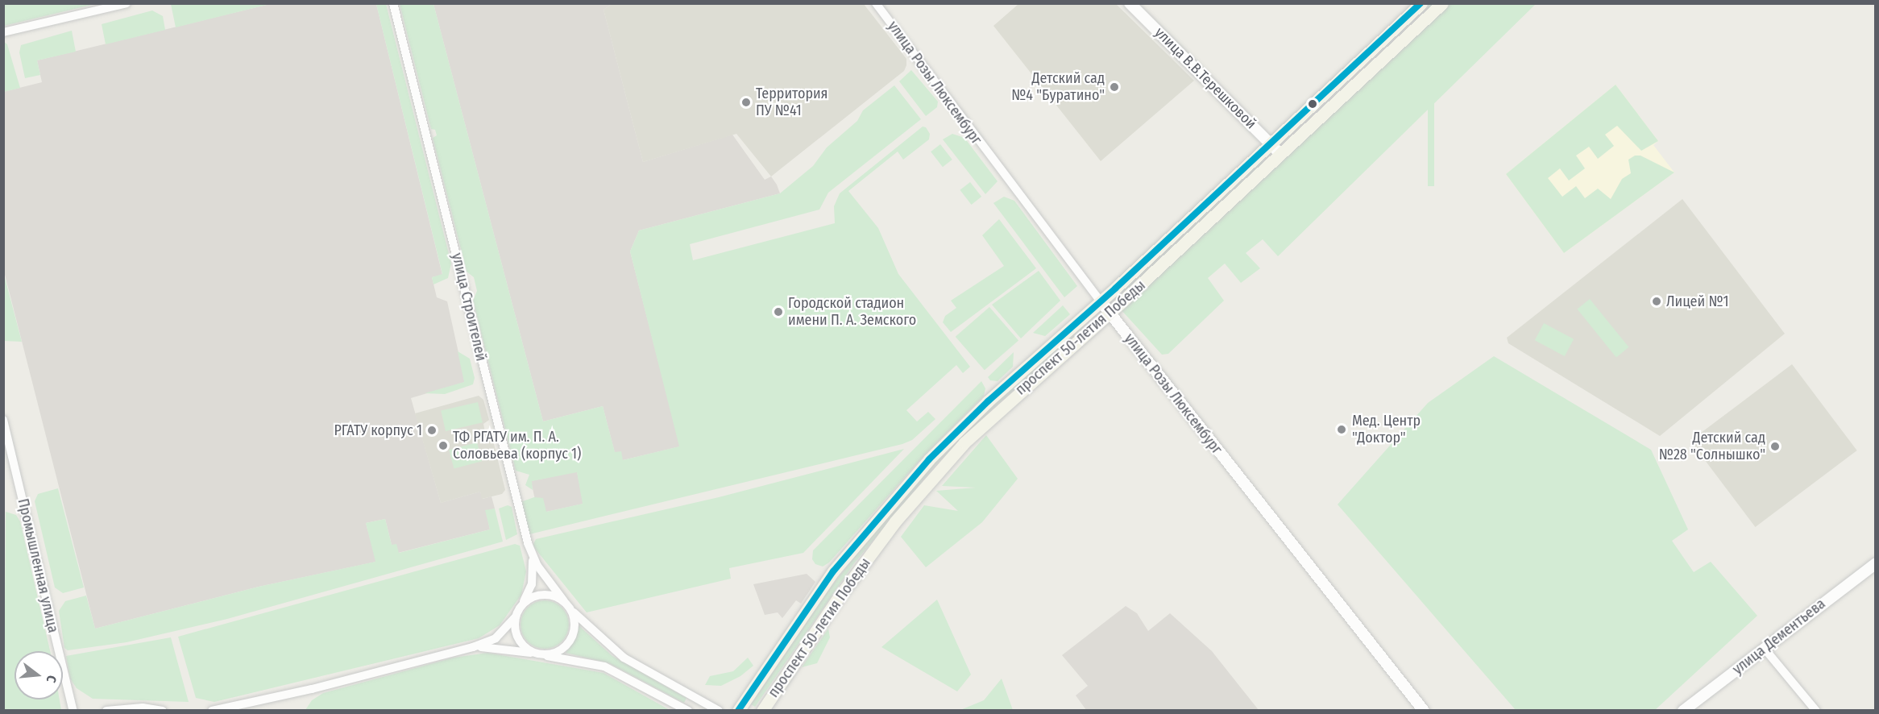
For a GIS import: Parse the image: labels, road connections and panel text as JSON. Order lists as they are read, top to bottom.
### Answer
{
  "streets": {
    "main road": ["проспект 50-летия Победы"],
    "street": [
      "улица В.В.Терешковой",
      "улица Розы Люксембург",
      "улица Строителей",
      "Промышленная улица",
      "улица Дементьева"
    ]
  },
  "crossings": [
    ["улица В.В.Терешковой", "проспект 50-летия Победы"],
    ["улица Розы Люксембург", "проспект 50-летия Победы"]
  ],
  "places": [
    "Детский сад №4 \"Буратино\"",
    "Территория ПУ №41",
    "Лицей №1",
    "Городской стадион имени П. А. Земского",
    "Мед. Центр \"Доктор\"",
    "РГАТУ корпус 1",
    "ТФ РГАТУ им. П. А. Соловьева (корпус 1)",
    "Детский сад №28 \"Солнышко\""
  ],
  "north": "right"
}
